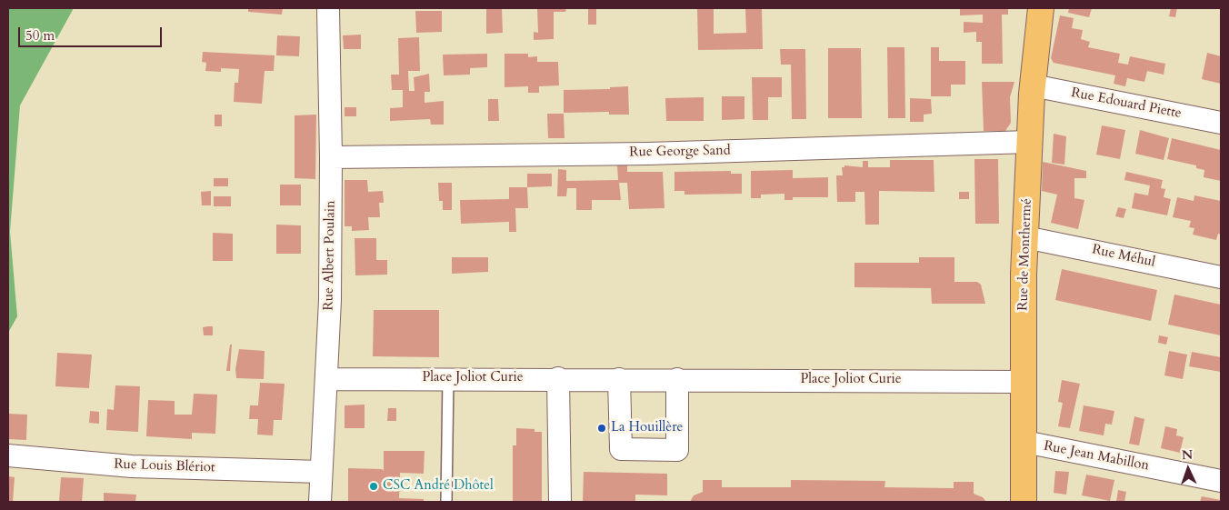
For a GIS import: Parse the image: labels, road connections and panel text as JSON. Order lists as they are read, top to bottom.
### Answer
{
  "streets": {
    "main road": ["Rue de Monthermé"],
    "street": [
      "Rue Edouard Piette",
      "Rue George Sand",
      "Rue Albert Poulain",
      "Rue Méhul",
      "Place Joliot Curie",
      "Rue Jean Mabillon",
      "Rue Louis Blériot"
    ]
  },
  "crossings": [
    ["Rue Edouard Piette", "Rue de Monthermé"],
    ["Rue George Sand", "Rue de Monthermé"],
    ["Rue George Sand", "Rue Albert Poulain"],
    ["Rue de Monthermé", "Rue Méhul"],
    ["Rue de Monthermé", "Place Joliot Curie"],
    ["Rue de Monthermé", "Rue Jean Mabillon"],
    ["Rue Albert Poulain", "Place Joliot Curie"],
    ["Rue Albert Poulain", "Rue Louis Blériot"]
  ],
  "places": ["La Houillère", "CSC André Dhôtel"],
  "scale_bar": "50 m",
  "north": "top"
}
